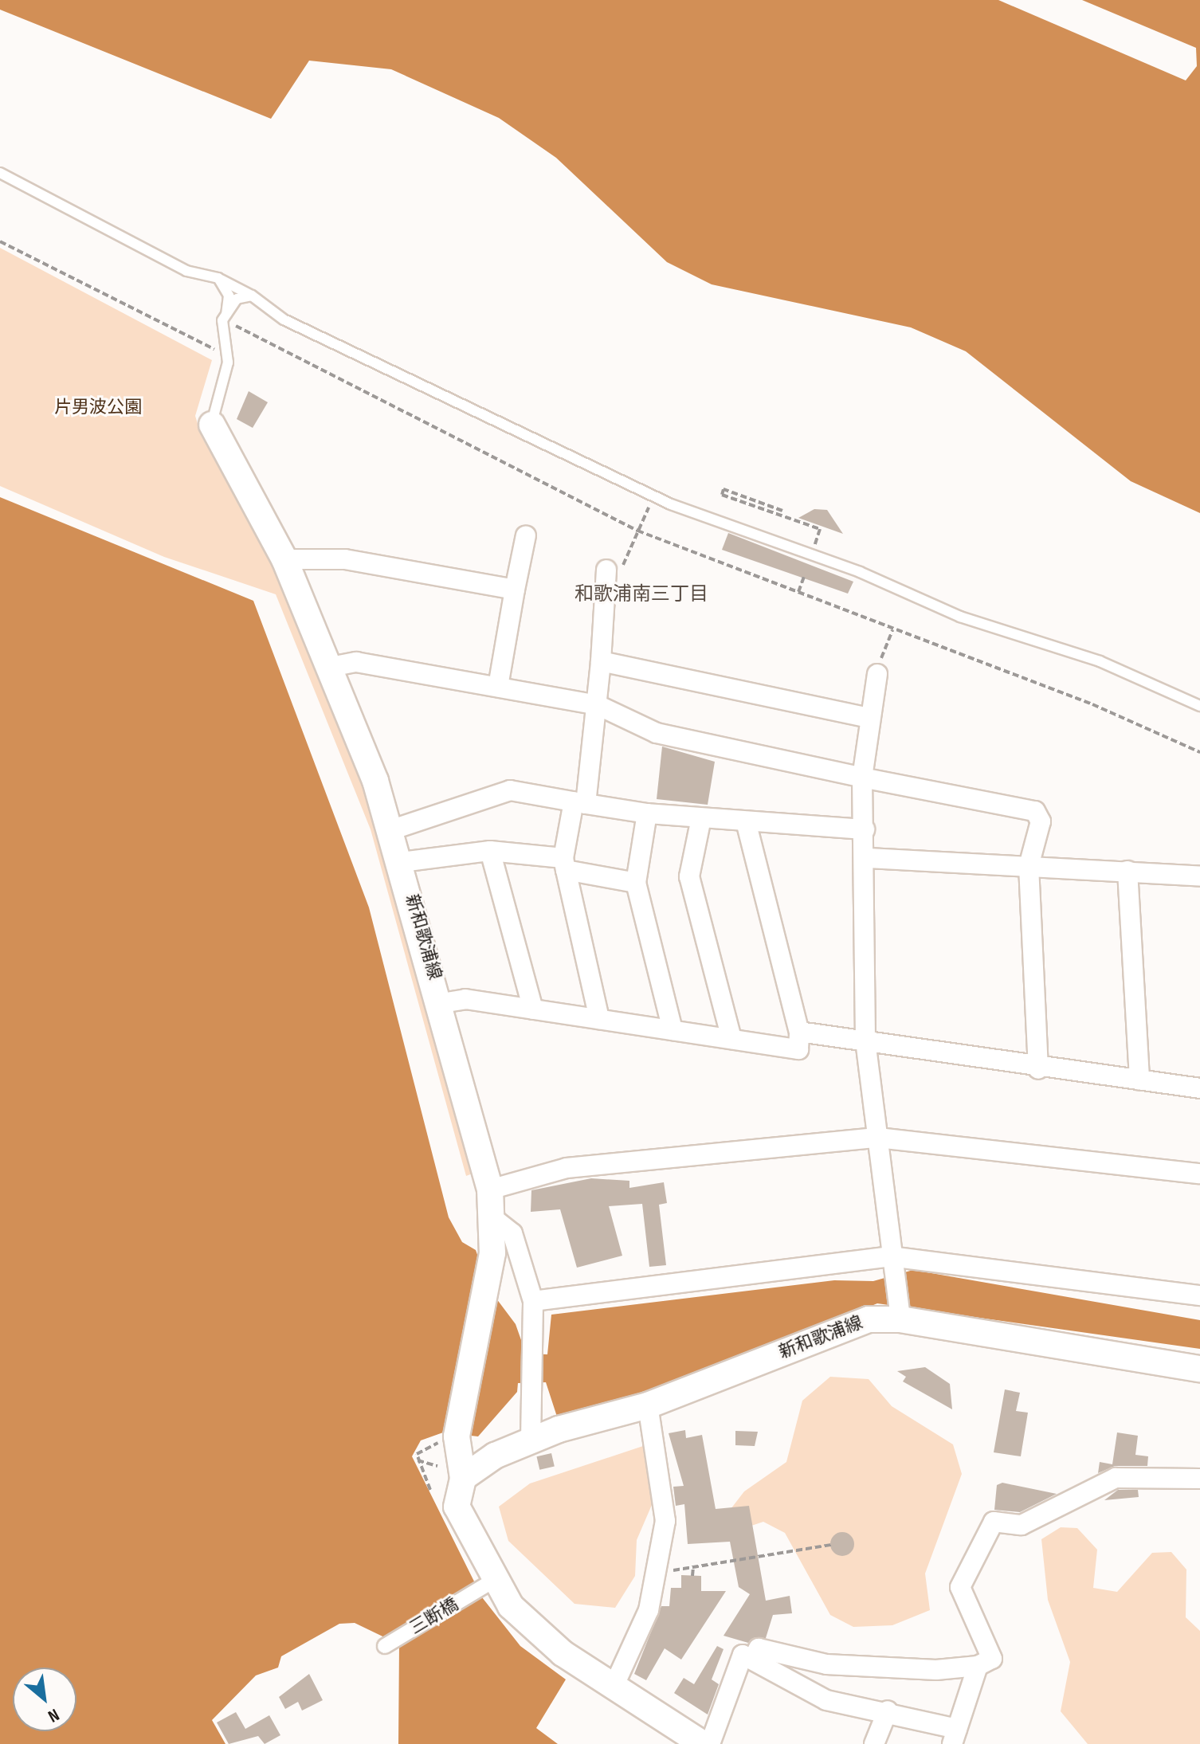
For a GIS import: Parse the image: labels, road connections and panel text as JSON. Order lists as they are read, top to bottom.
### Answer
{
  "streets": {
    "main road": ["新和歌浦線"],
    "street": ["三断橋"]
  },
  "crossings": [
    ["新和歌浦線", "三断橋"]
  ],
  "districts": ["和歌浦南三丁目"],
  "parks": ["片男波公園"],
  "north": "bottom right"
}
